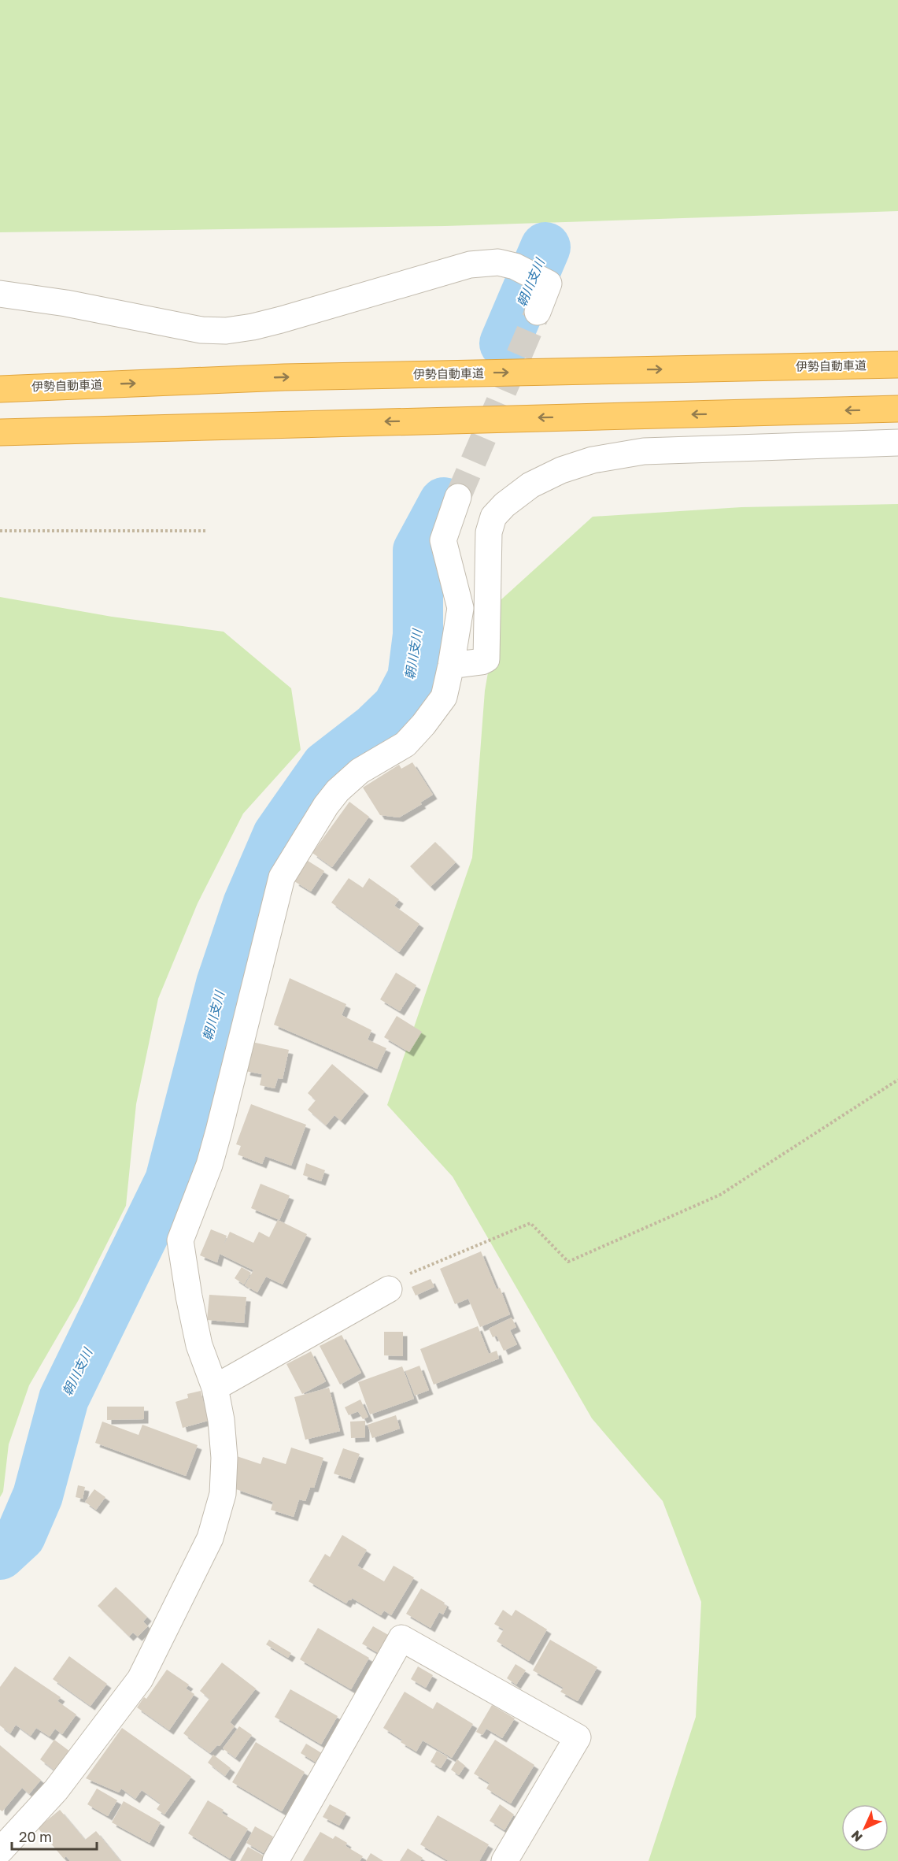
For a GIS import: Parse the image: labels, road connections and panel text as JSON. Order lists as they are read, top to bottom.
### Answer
{
  "streets": {
    "highway": ["伊勢自動車道"]
  },
  "water": ["朝川支川"],
  "scale_bar": "20 m",
  "north": "bottom left"
}
